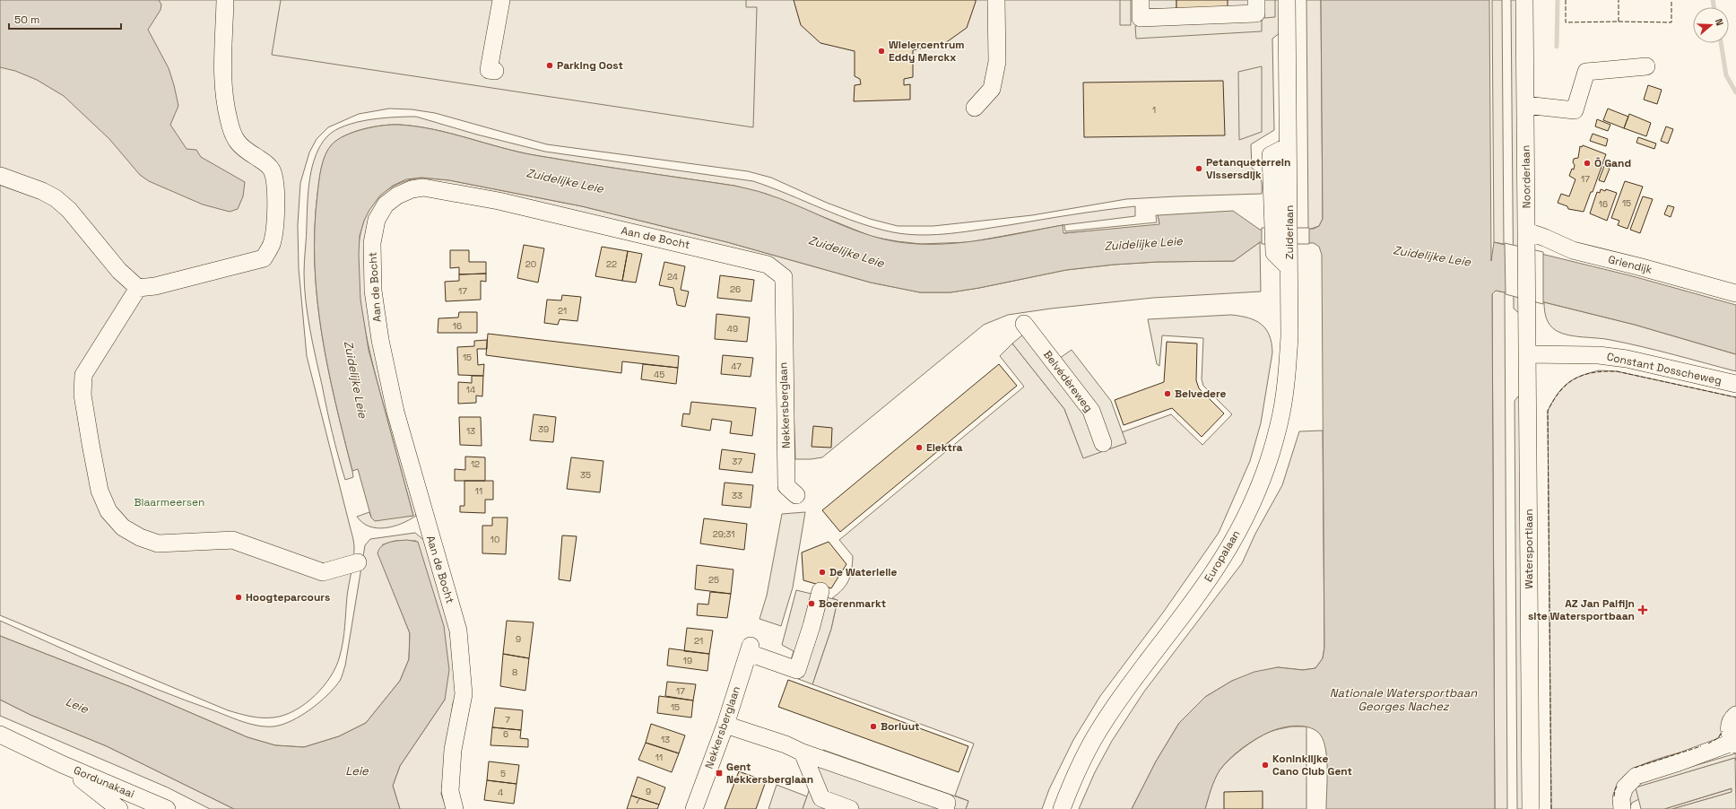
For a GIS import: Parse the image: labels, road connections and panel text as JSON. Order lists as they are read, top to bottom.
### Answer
{
  "streets": {
    "street": [
      "Noorderlaan",
      "Zuiderlaan",
      "Aan de Bocht",
      "Griendijk",
      "Constant Dosscheweg",
      "Belvédèreweg",
      "Nekkersberglaan",
      "Watersportlaan",
      "Europalaan",
      "Gordunakaai"
    ]
  },
  "crossings": [
    ["Noorderlaan", "Griendijk"],
    ["Noorderlaan", "Constant Dosscheweg"],
    ["Noorderlaan", "Watersportlaan"],
    ["Zuiderlaan", "Europalaan"],
    ["Aan de Bocht", "Nekkersberglaan"],
    ["Constant Dosscheweg", "Watersportlaan"]
  ],
  "water": ["Zuidelijke Leie", "Nationale Watersportbaan Georges Nachez", "Leie"],
  "parks": ["Blaarmeersen"],
  "places": {
    "other": [
      "Wielercentrum Eddy Merckx",
      "Parking Oost",
      "Ô Gand",
      "Petanqueterrein Vissersdijk",
      "Belvedere",
      "Elektra",
      "De Waterlelie",
      "Hoogteparcours",
      "Boerenmarkt",
      "Borluut",
      "Koninklijke Cano Club Gent"
    ],
    "health": ["AZ Jan Palfijn site Watersportbaan"],
    "transit": ["Gent Nekkersberglaan"]
  },
  "house_numbers": [
    "1",
    "17",
    "15",
    "16",
    "20",
    "22",
    "24",
    "26",
    "17",
    "21",
    "16",
    "49",
    "15",
    "47",
    "45",
    "14",
    "39",
    "13",
    "37",
    "12",
    "35",
    "11",
    "33",
    "29;31",
    "10",
    "25",
    "9",
    "21",
    "19",
    "8",
    "17",
    "15",
    "7",
    "6",
    "13",
    "11",
    "5",
    "9",
    "4",
    "7"
  ],
  "scale_bar": "50 m",
  "north": "right"
}
